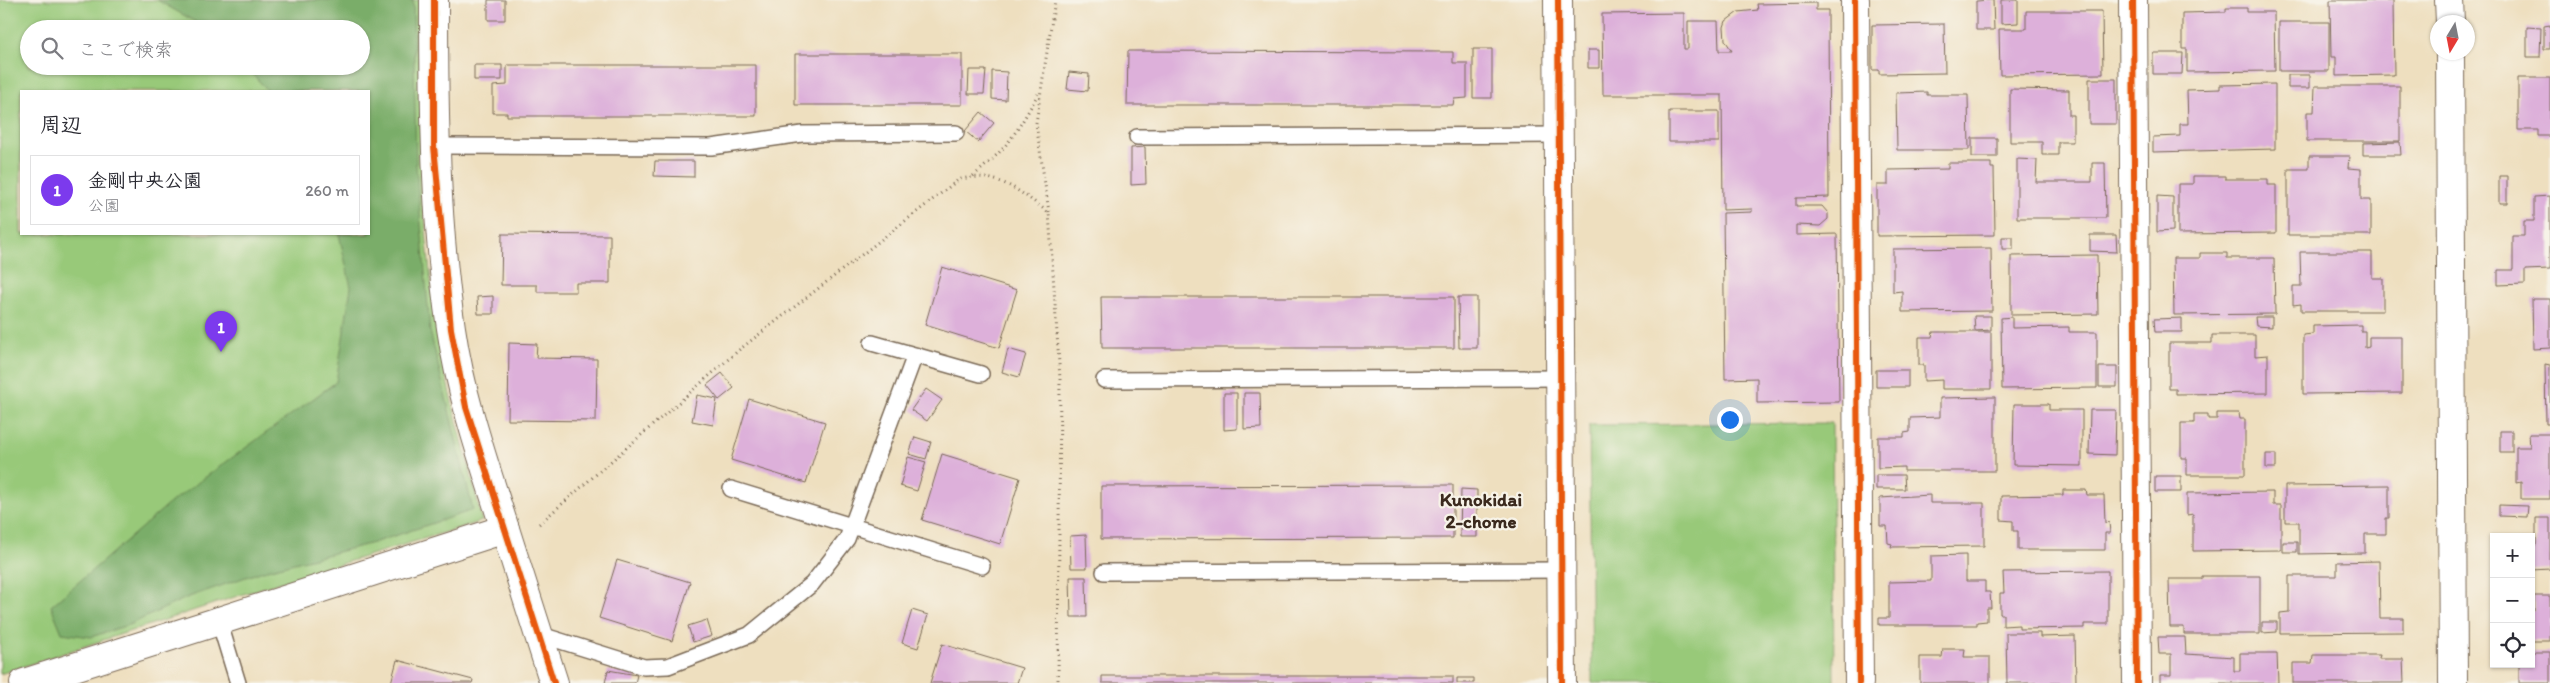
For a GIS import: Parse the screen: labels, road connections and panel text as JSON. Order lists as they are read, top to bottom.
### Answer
{
  "districts": ["Kunokidai 2-chome"],
  "north": "bottom",
  "page": {
    "search": "ここで検索",
    "heading": "周辺",
    "list": [
      {
        "mark": "1",
        "name": "金剛中央公園",
        "note": "公園",
        "value": "260 m"
      }
    ],
    "pins": "1",
    "map_buttons": ["+", "−"]
  }
}
